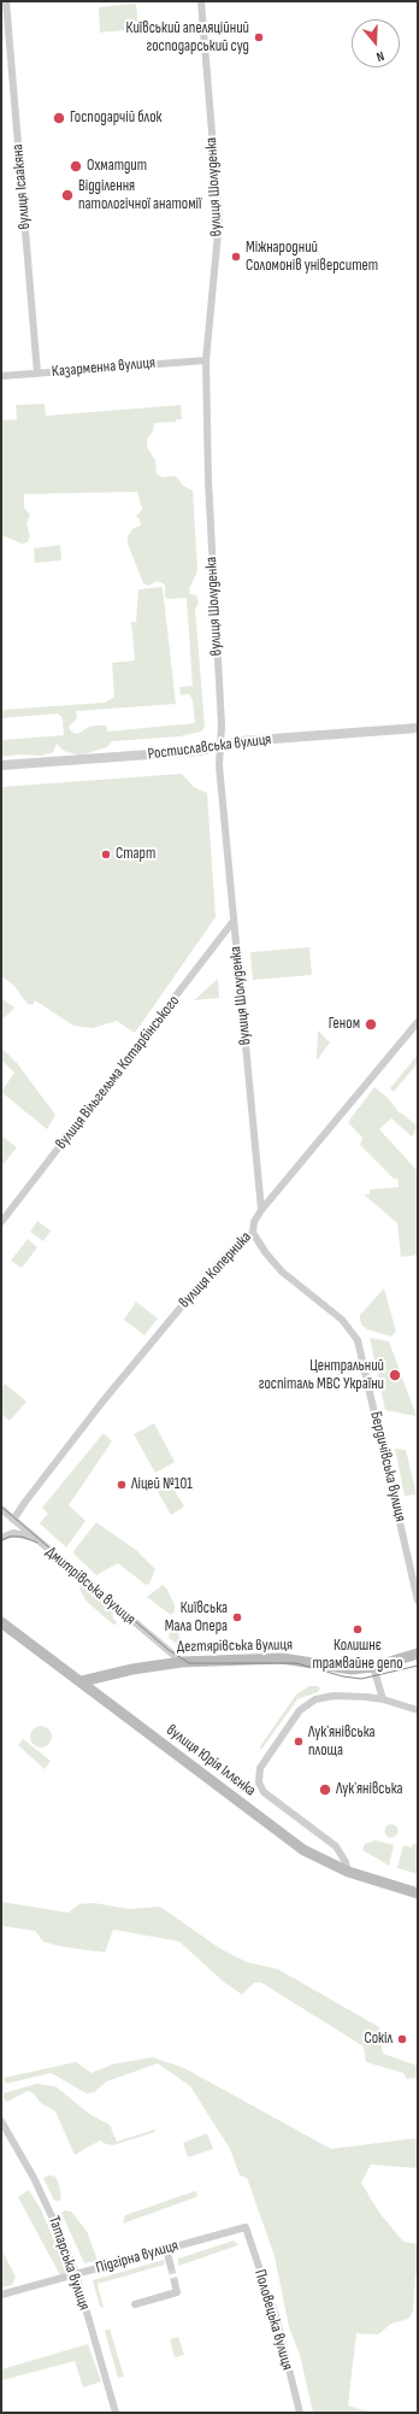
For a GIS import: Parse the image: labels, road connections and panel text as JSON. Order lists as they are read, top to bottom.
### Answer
{
  "streets": {
    "main road": ["Дегтярівська вулиця", "вулиця Юрія Іллєнка"],
    "street": [
      "вулиця Ісаакяна",
      "вулиця Шолуденка",
      "Казарменна вулиця",
      "Ростиславська вулиця",
      "вулиця Вільгельма Котарбінського",
      "вулиця Коперника",
      "Бердичівська вулиця",
      "Дмитрівська вулиця",
      "Підгірна вулиця",
      "Татарська вулиця",
      "Половецька вулиця"
    ]
  },
  "crossings": [
    ["вулиця Ісаакяна", "Казарменна вулиця"],
    ["вулиця Шолуденка", "Казарменна вулиця"],
    ["вулиця Шолуденка", "Ростиславська вулиця"],
    ["вулиця Шолуденка", "вулиця Вільгельма Котарбінського"],
    ["вулиця Шолуденка", "вулиця Коперника"],
    ["вулиця Коперника", "Бердичівська вулиця"],
    ["вулиця Коперника", "Дмитрівська вулиця"],
    ["Дмитрівська вулиця", "Дегтярівська вулиця"],
    ["Дегтярівська вулиця", "вулиця Юрія Іллєнка"],
    ["Підгірна вулиця", "Татарська вулиця"],
    ["Підгірна вулиця", "Половецька вулиця"]
  ],
  "places": [
    "Київський апеляційний господарський суд",
    "Господарчій блок",
    "Охматдит",
    "Відділення патологічної анатомії",
    "Міжнародний Соломонів університет",
    "Старт",
    "Геном",
    "Центральний госпіталь МВС України",
    "Ліцей №101",
    "Київська Мала Опера",
    "Колишнє трамвайне депо",
    "Лукʼянівська площа",
    "Лукʼянівська",
    "Сокіл"
  ],
  "north": "bottom"
}
